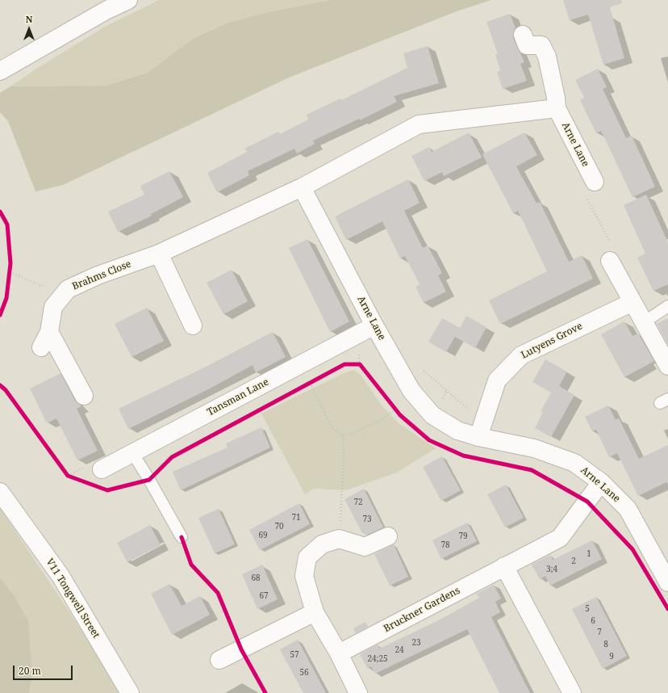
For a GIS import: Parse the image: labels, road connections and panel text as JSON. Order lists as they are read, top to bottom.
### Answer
{
  "streets": {
    "street": [
      "Arne Lane",
      "Brahms Close",
      "Lutyens Grove",
      "Tansman Lane",
      "V11 Tongwell Street",
      "Bruckner Gardens"
    ]
  },
  "crossings": [
    ["Arne Lane", "Brahms Close"],
    ["Arne Lane", "Lutyens Grove"],
    ["Arne Lane", "Tansman Lane"],
    ["Arne Lane", "Bruckner Gardens"]
  ],
  "house_numbers": [
    "72",
    "71",
    "73",
    "70",
    "69",
    "79",
    "78",
    "1",
    "2",
    "3;4",
    "68",
    "67",
    "5",
    "6",
    "7",
    "23",
    "8",
    "24",
    "57",
    "9",
    "24;25",
    "56"
  ],
  "scale_bar": "20 m",
  "north": "top"
}
